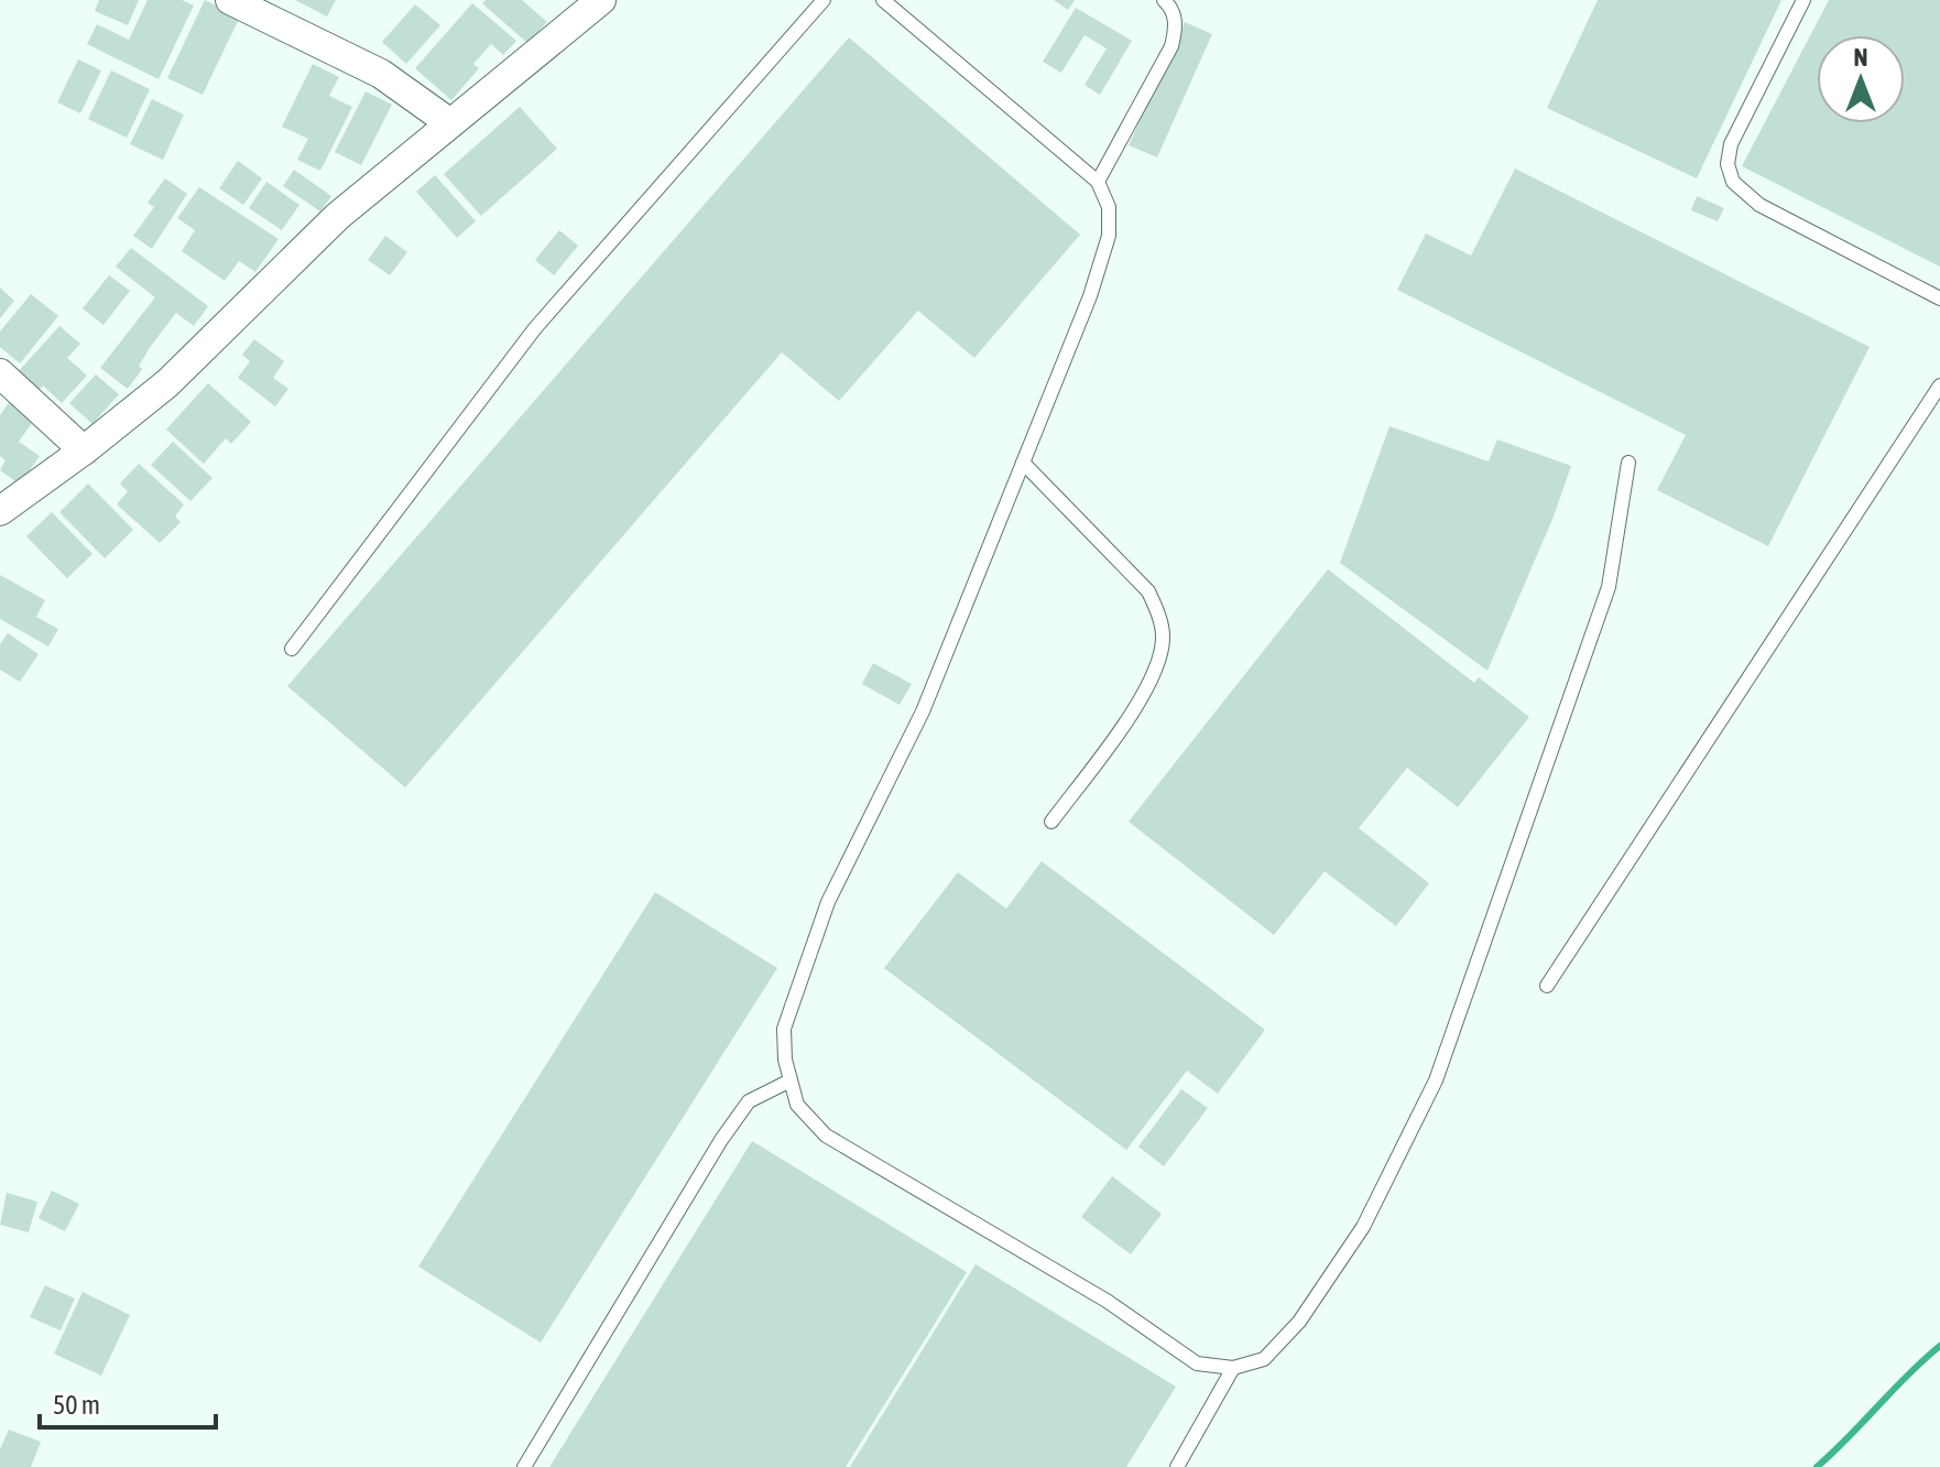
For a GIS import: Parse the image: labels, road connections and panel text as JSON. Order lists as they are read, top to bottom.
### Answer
{
  "scale_bar": "50 m",
  "north": "top"
}
